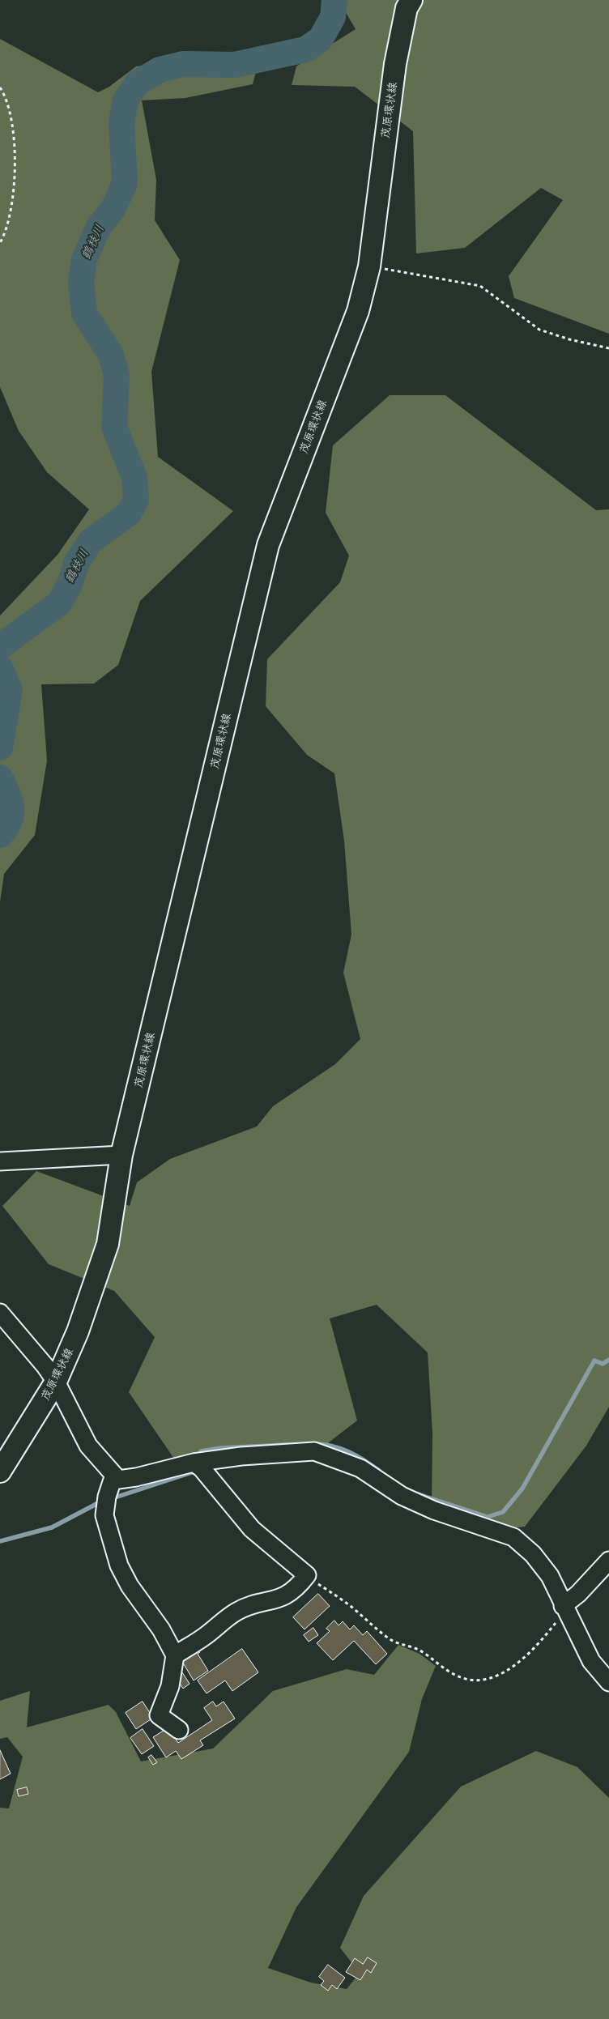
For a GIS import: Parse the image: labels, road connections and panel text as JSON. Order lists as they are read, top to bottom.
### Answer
{
  "streets": {
    "main road": ["茂原環状線"]
  },
  "water": ["鶴枝川"]
}
